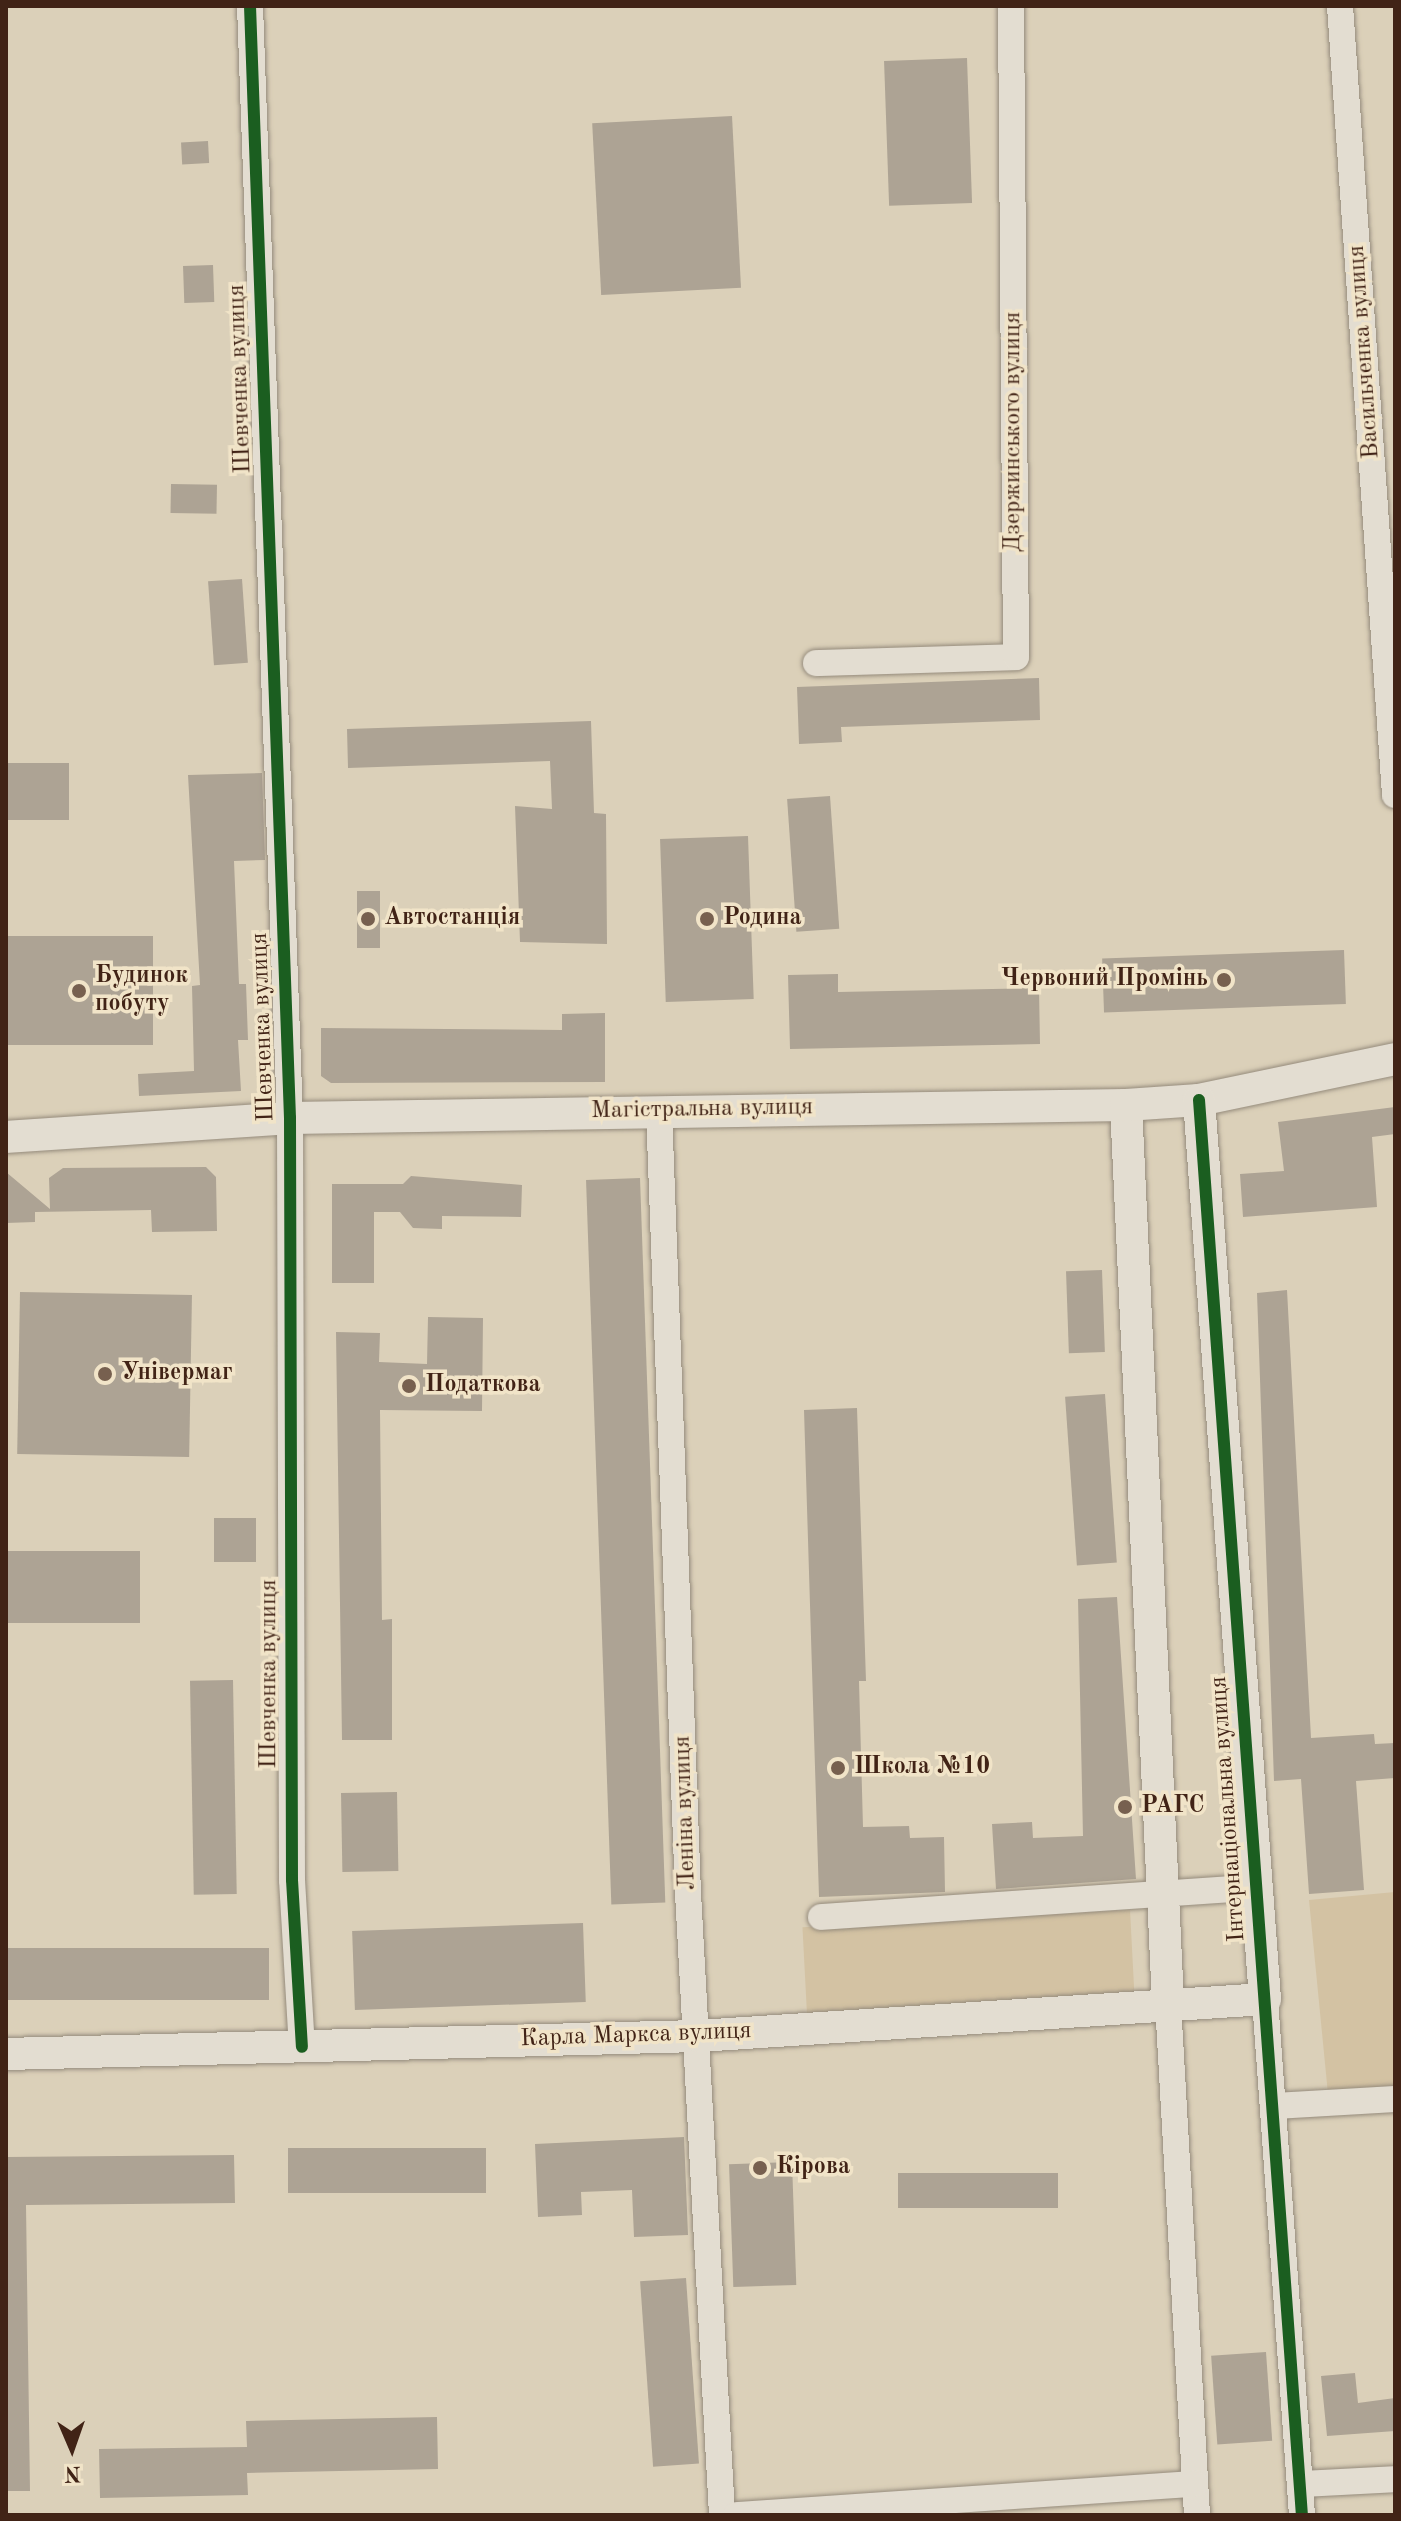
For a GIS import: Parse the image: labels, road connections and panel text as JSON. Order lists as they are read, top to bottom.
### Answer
{
  "streets": {
    "street": [
      "Васильченка вулиця",
      "Шевченка вулиця",
      "Дзержинського вулиця",
      "Магістральна вулиця",
      "Інтернаціональна вулиця",
      "Леніна вулиця",
      "Карла Маркса вулиця"
    ]
  },
  "crossings": [
    ["Шевченка вулиця", "Магістральна вулиця"],
    ["Шевченка вулиця", "Карла Маркса вулиця"],
    ["Магістральна вулиця", "Інтернаціональна вулиця"],
    ["Магістральна вулиця", "Леніна вулиця"],
    ["Інтернаціональна вулиця", "Карла Маркса вулиця"],
    ["Леніна вулиця", "Карла Маркса вулиця"]
  ],
  "places": [
    "Автостанція",
    "Родина",
    "Червоний Промінь",
    "Будинок побуту",
    "Універмаг",
    "Податкова",
    "Школа №10",
    "РАГС",
    "Кірова"
  ],
  "north": "bottom"
}
